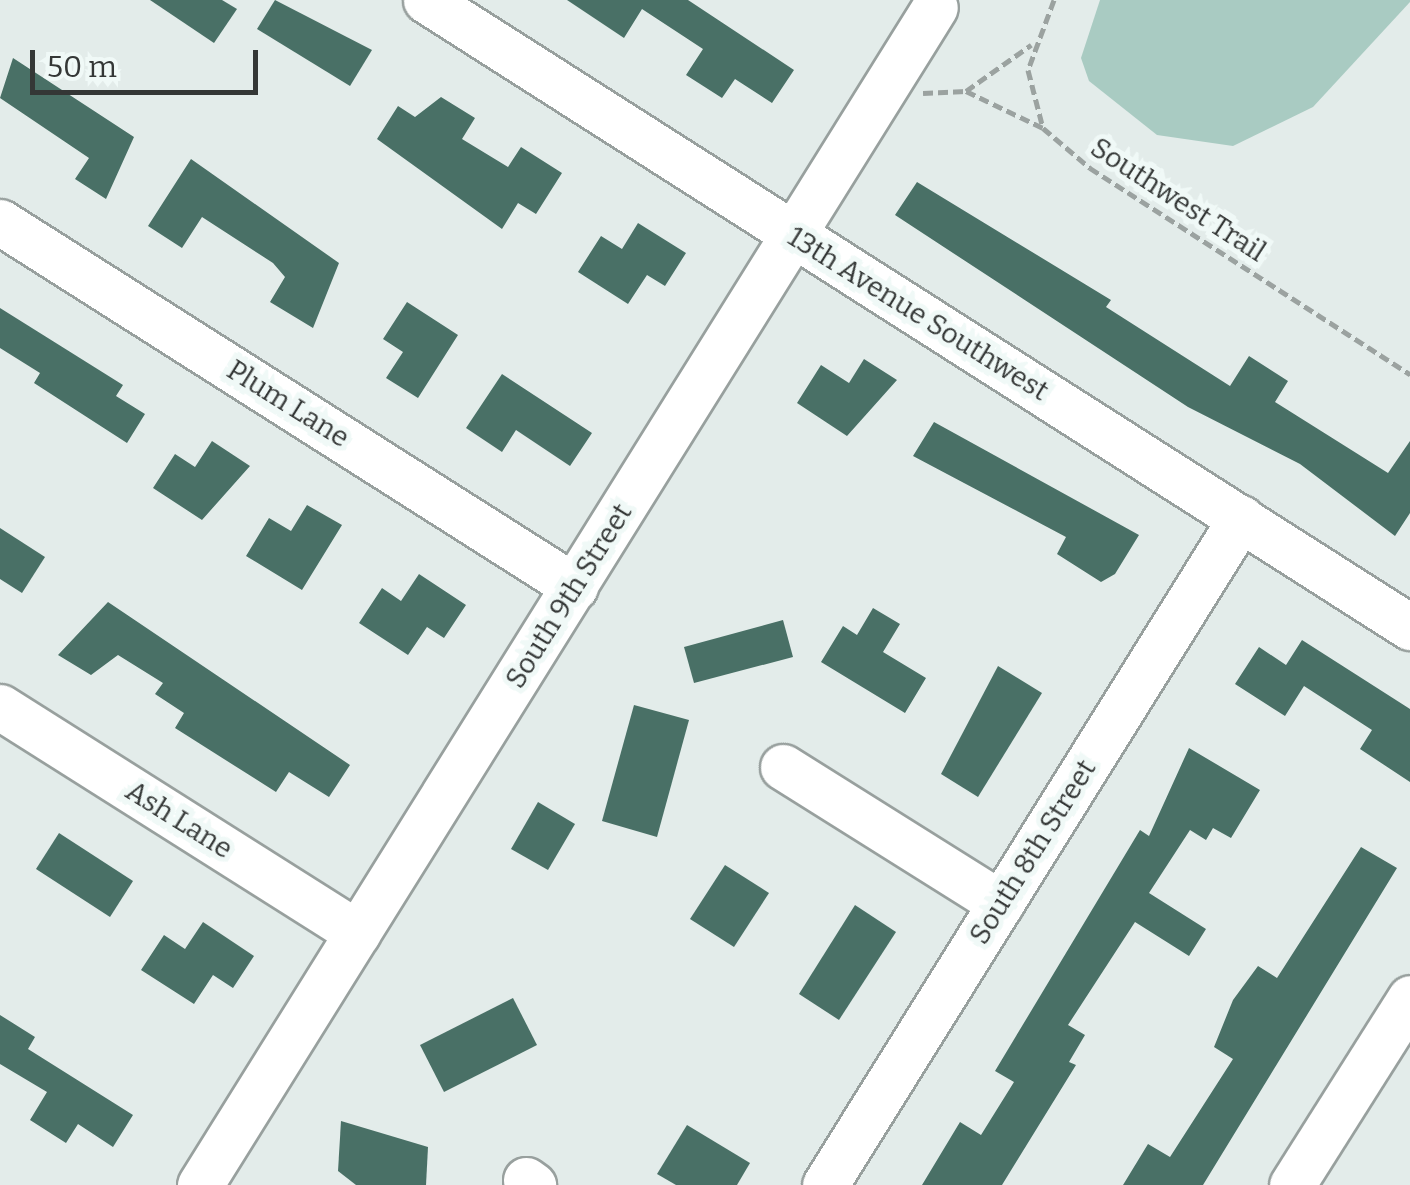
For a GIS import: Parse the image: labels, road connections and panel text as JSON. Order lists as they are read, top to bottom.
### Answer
{
  "streets": {
    "street": [
      "13th Avenue Southwest",
      "Plum Lane",
      "South 9th Street",
      "Ash Lane",
      "South 8th Street"
    ],
    "path": ["Southwest Trail"]
  },
  "crossings": [
    ["13th Avenue Southwest", "South 9th Street"],
    ["13th Avenue Southwest", "South 8th Street"],
    ["Plum Lane", "South 9th Street"],
    ["South 9th Street", "Ash Lane"]
  ],
  "scale_bar": "50 m"
}
